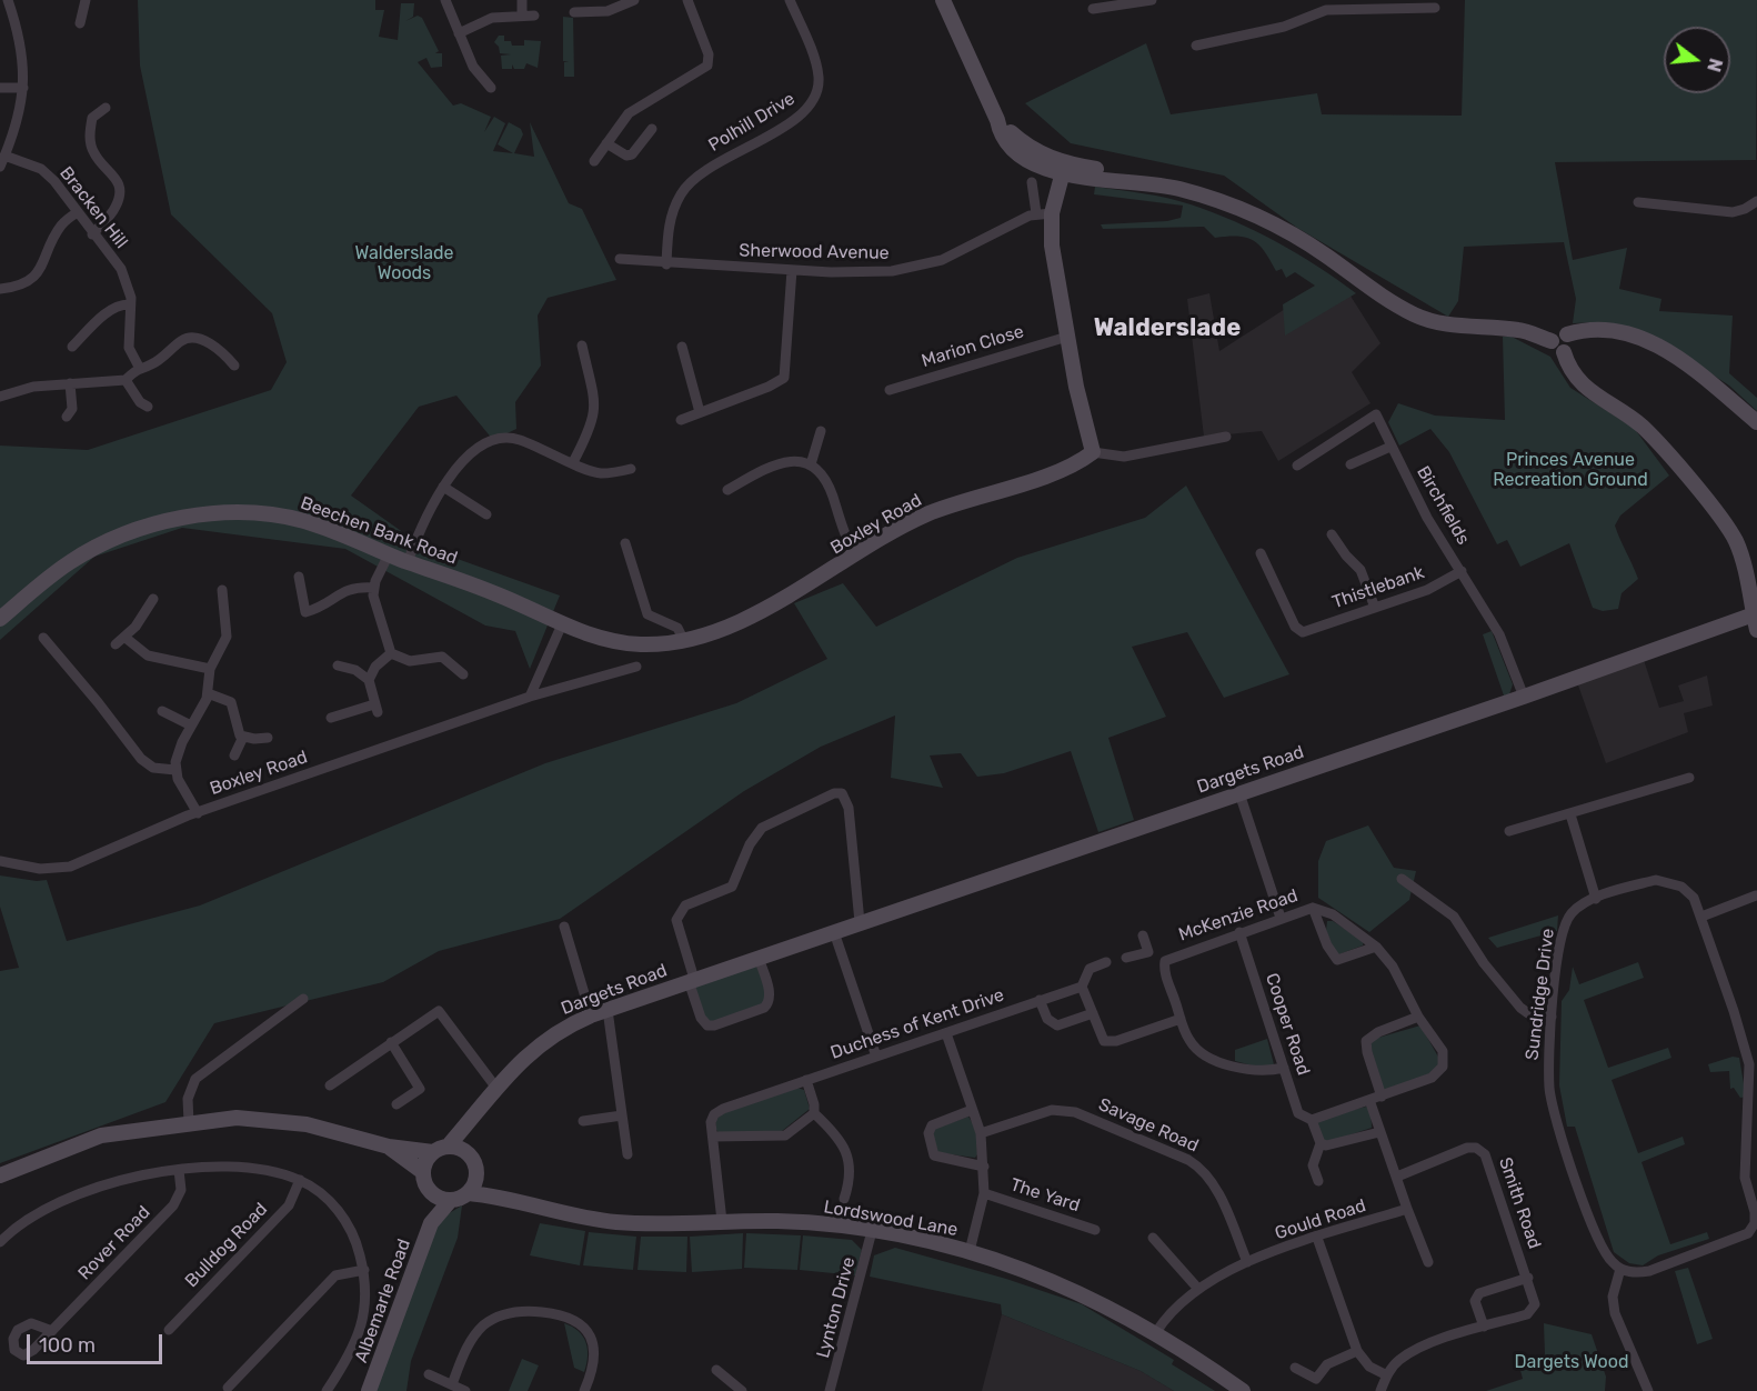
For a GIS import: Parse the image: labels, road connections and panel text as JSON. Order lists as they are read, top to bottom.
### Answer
{
  "streets": {
    "street": [
      "Polhill Drive",
      "Bracken Hill",
      "Sherwood Avenue",
      "Marion Close",
      "Birchfields",
      "Boxley Road",
      "Beechen Bank Road",
      "Thistlebank",
      "Dargets Road",
      "McKenzie Road",
      "Sundridge Drive",
      "Duchess of Kent Drive",
      "Cooper Road",
      "Savage Road",
      "The Yard",
      "Smith Road",
      "Lordswood Lane",
      "Gould Road",
      "Rover Road",
      "Bulldog Road",
      "Albemarle Road",
      "Lynton Drive"
    ]
  },
  "crossings": [
    ["Polhill Drive", "Sherwood Avenue"],
    ["Birchfields", "Thistlebank"],
    ["Birchfields", "Dargets Road"],
    ["Boxley Road", "Beechen Bank Road"],
    ["Dargets Road", "Lordswood Lane"],
    ["Dargets Road", "Albemarle Road"],
    ["McKenzie Road", "Cooper Road"],
    ["Duchess of Kent Drive", "Lordswood Lane"],
    ["Savage Road", "Gould Road"],
    ["Lordswood Lane", "Gould Road"],
    ["Lordswood Lane", "Albemarle Road"],
    ["Lordswood Lane", "Lynton Drive"]
  ],
  "districts": ["Walderslade"],
  "parks": ["Walderslade Woods", "Princes Avenue Recreation Ground", "Dargets Wood"],
  "scale_bar": "100 m",
  "north": "right"
}
